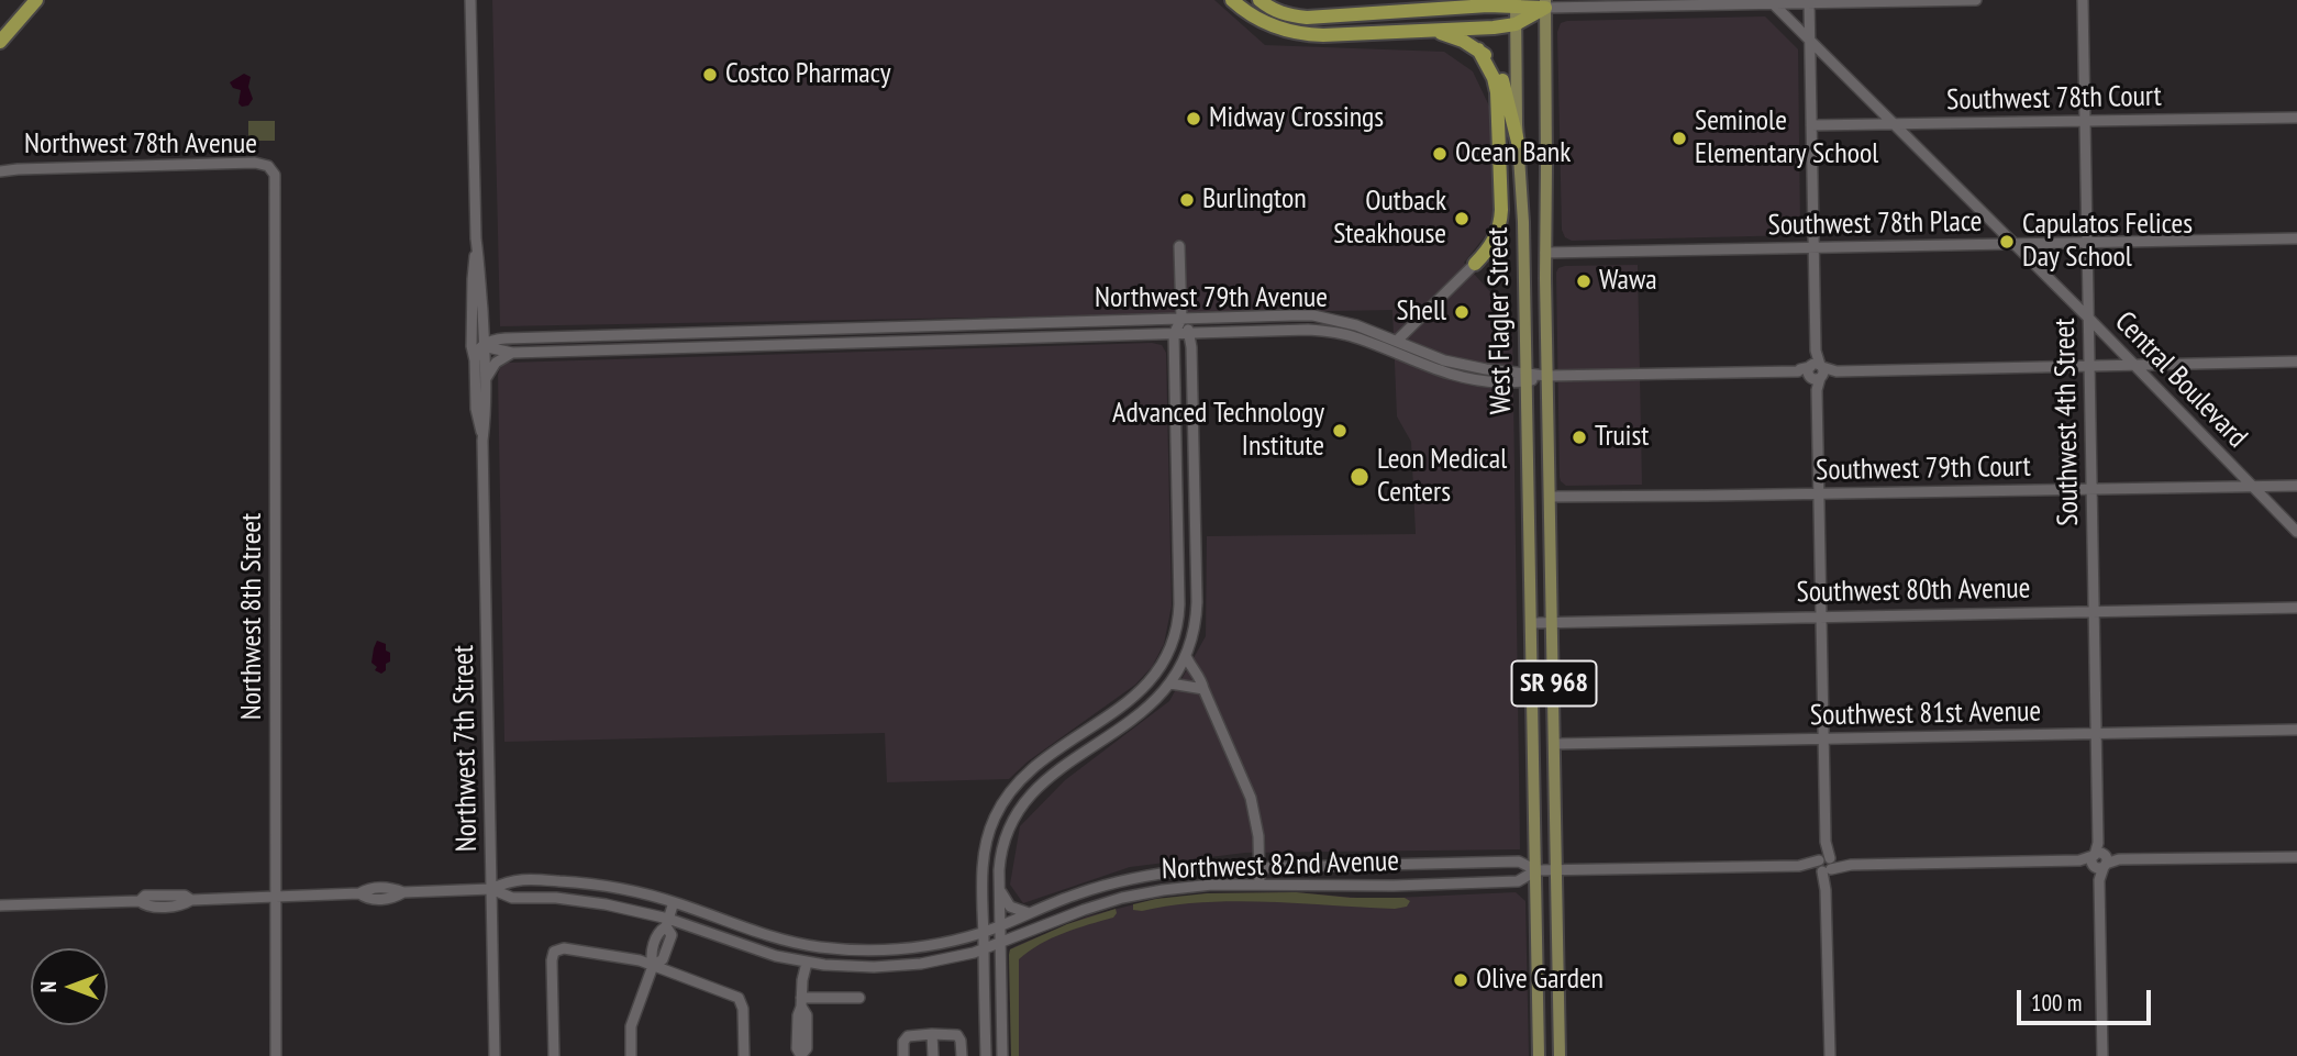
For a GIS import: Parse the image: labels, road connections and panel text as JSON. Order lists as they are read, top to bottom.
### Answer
{
  "streets": {
    "main road": ["West Flagler Street", "SR 968"],
    "street": [
      "Southwest 78th Court",
      "Northwest 78th Avenue",
      "Southwest 78th Place",
      "Northwest 79th Avenue",
      "Central Boulevard",
      "Southwest 4th Street",
      "Southwest 79th Court",
      "Southwest 80th Avenue",
      "Northwest 8th Street",
      "Southwest 81st Avenue",
      "Northwest 7th Street",
      "Northwest 82nd Avenue"
    ]
  },
  "crossings": [
    ["Southwest 78th Court", "Central Boulevard"],
    ["Southwest 78th Court", "Southwest 4th Street"],
    ["Northwest 78th Avenue", "Northwest 8th Street"],
    ["Southwest 78th Place", "West Flagler Street"],
    ["Southwest 78th Place", "Central Boulevard"],
    ["Southwest 78th Place", "Southwest 4th Street"],
    ["Northwest 79th Avenue", "West Flagler Street"],
    ["Northwest 79th Avenue", "Northwest 7th Street"],
    ["West Flagler Street", "Southwest 79th Court"],
    ["West Flagler Street", "Southwest 80th Avenue"],
    ["West Flagler Street", "Southwest 81st Avenue"],
    ["West Flagler Street", "Northwest 82nd Avenue"],
    ["Central Boulevard", "Southwest 4th Street"],
    ["Central Boulevard", "Southwest 79th Court"],
    ["Southwest 4th Street", "Southwest 79th Court"],
    ["Southwest 4th Street", "Southwest 80th Avenue"],
    ["Southwest 4th Street", "Southwest 81st Avenue"],
    ["Southwest 4th Street", "Northwest 82nd Avenue"],
    ["Northwest 8th Street", "Northwest 82nd Avenue"],
    ["Northwest 7th Street", "Northwest 82nd Avenue"]
  ],
  "places": [
    "Costco Pharmacy",
    "Midway Crossings",
    "Seminole Elementary School",
    "Ocean Bank",
    "Burlington",
    "Outback Steakhouse",
    "Capulatos Felices Day School",
    "Wawa",
    "Shell",
    "Advanced Technology Institute",
    "Truist",
    "Leon Medical Centers",
    "Olive Garden"
  ],
  "scale_bar": "100 m",
  "north": "left"
}
